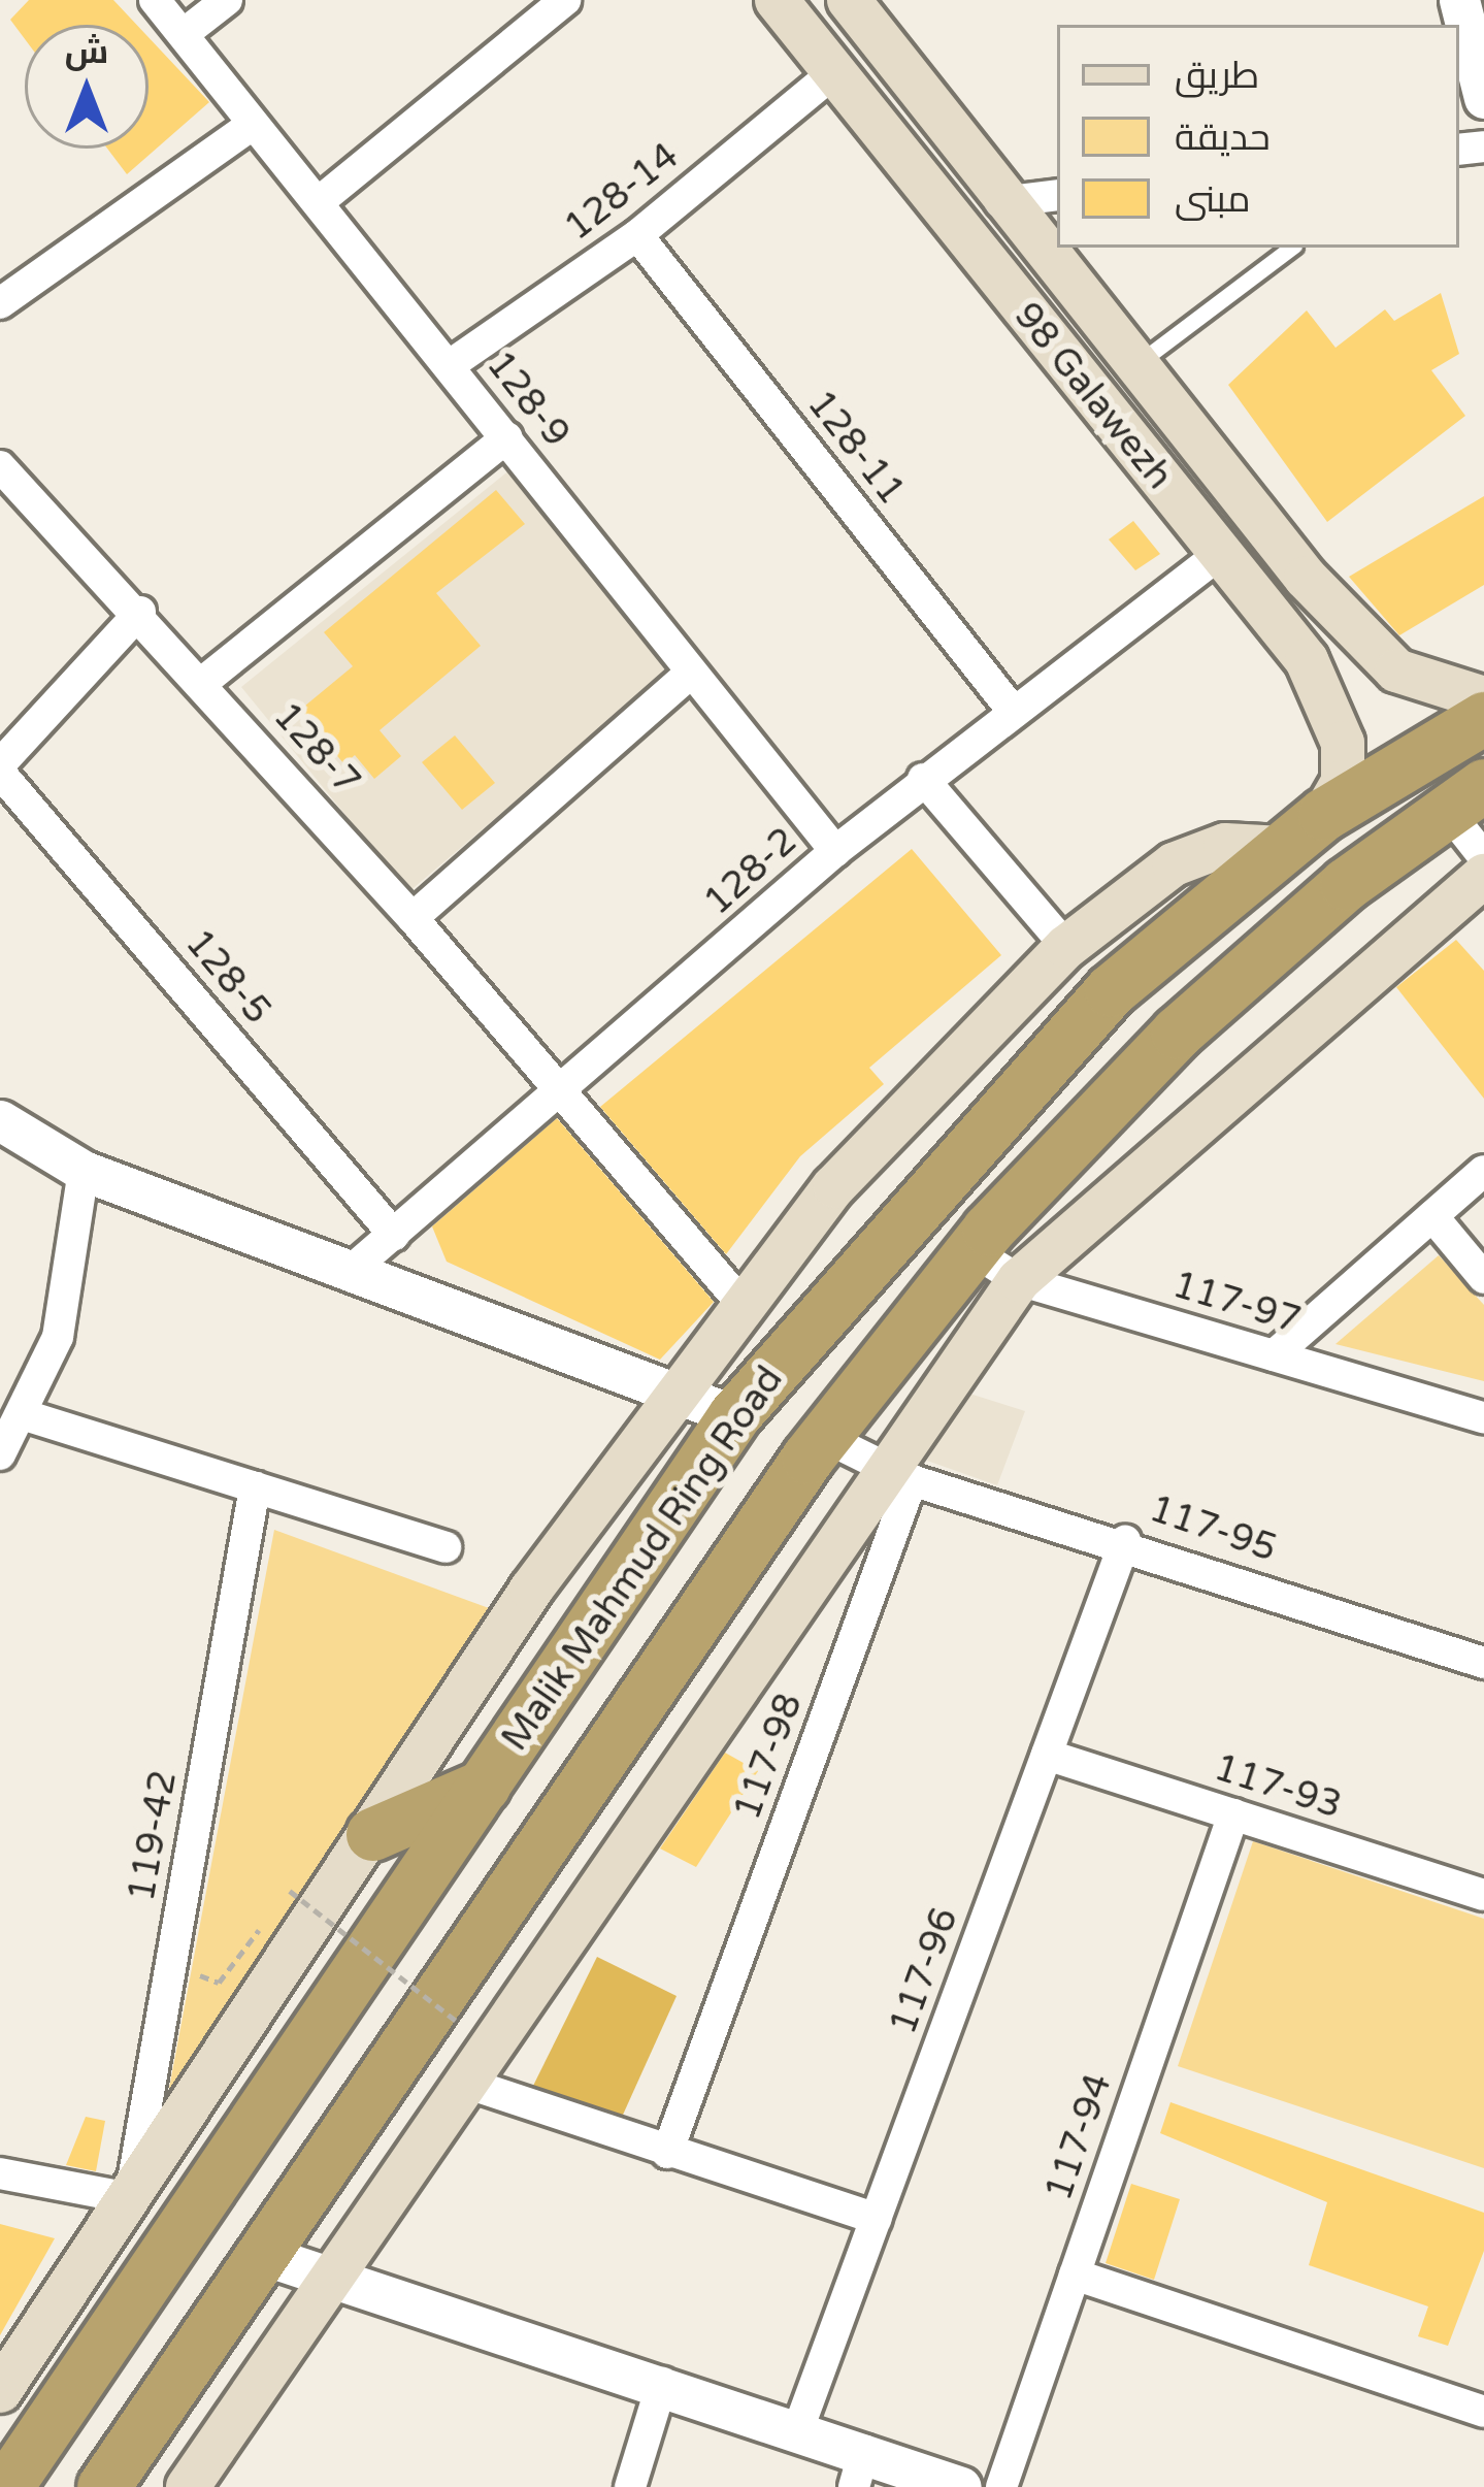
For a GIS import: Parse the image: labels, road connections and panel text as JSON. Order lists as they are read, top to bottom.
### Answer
{
  "streets": {
    "highway": ["Malik Mahmud Ring Road"],
    "main road": ["98 Galawezh"],
    "street": [
      "128-14",
      "128-9",
      "128-11",
      "128-7",
      "128-2",
      "128-5",
      "117-97",
      "117-95",
      "117-98",
      "117-93",
      "119-42",
      "117-96",
      "117-94"
    ]
  },
  "crossings": [
    ["128-14", "98 Galawezh"],
    ["128-14", "128-9"],
    ["128-14", "128-11"],
    ["98 Galawezh", "128-2"],
    ["98 Galawezh", "Malik Mahmud Ring Road"],
    ["128-9", "128-2"],
    ["128-11", "128-2"],
    ["128-7", "128-2"],
    ["128-2", "128-5"],
    ["117-97", "Malik Mahmud Ring Road"],
    ["117-95", "117-98"],
    ["117-95", "117-96"],
    ["117-93", "117-96"],
    ["117-93", "117-94"]
  ],
  "legend": ["طريق", "حديقة", "مبنى"],
  "north": "top"
}
